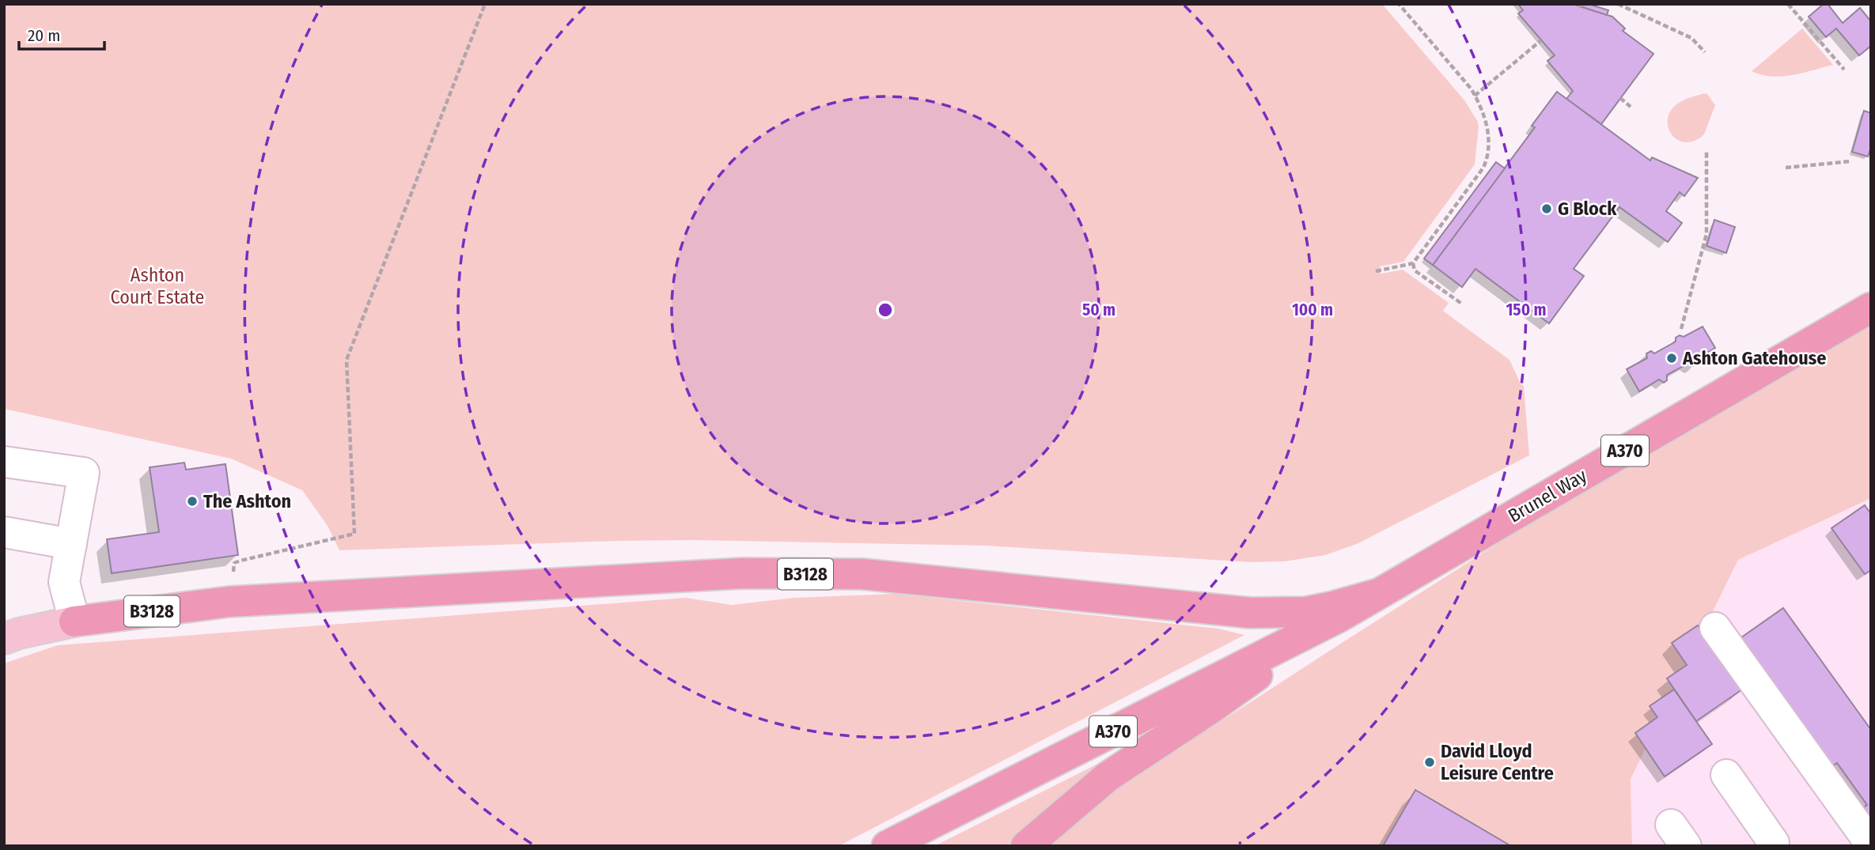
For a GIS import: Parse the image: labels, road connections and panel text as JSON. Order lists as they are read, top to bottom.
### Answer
{
  "streets": {
    "highway": ["A370", "Brunel Way", "B3128"]
  },
  "crossings": [
    ["A370", "Brunel Way"],
    ["Brunel Way", "B3128"]
  ],
  "parks": ["Ashton Court Estate"],
  "places": [
    "G Block",
    "Ashton Gatehouse",
    "The Ashton",
    "David Lloyd Leisure Centre"
  ],
  "scale_bar": "20 m",
  "rings": ["50 m", "100 m", "150 m"]
}
